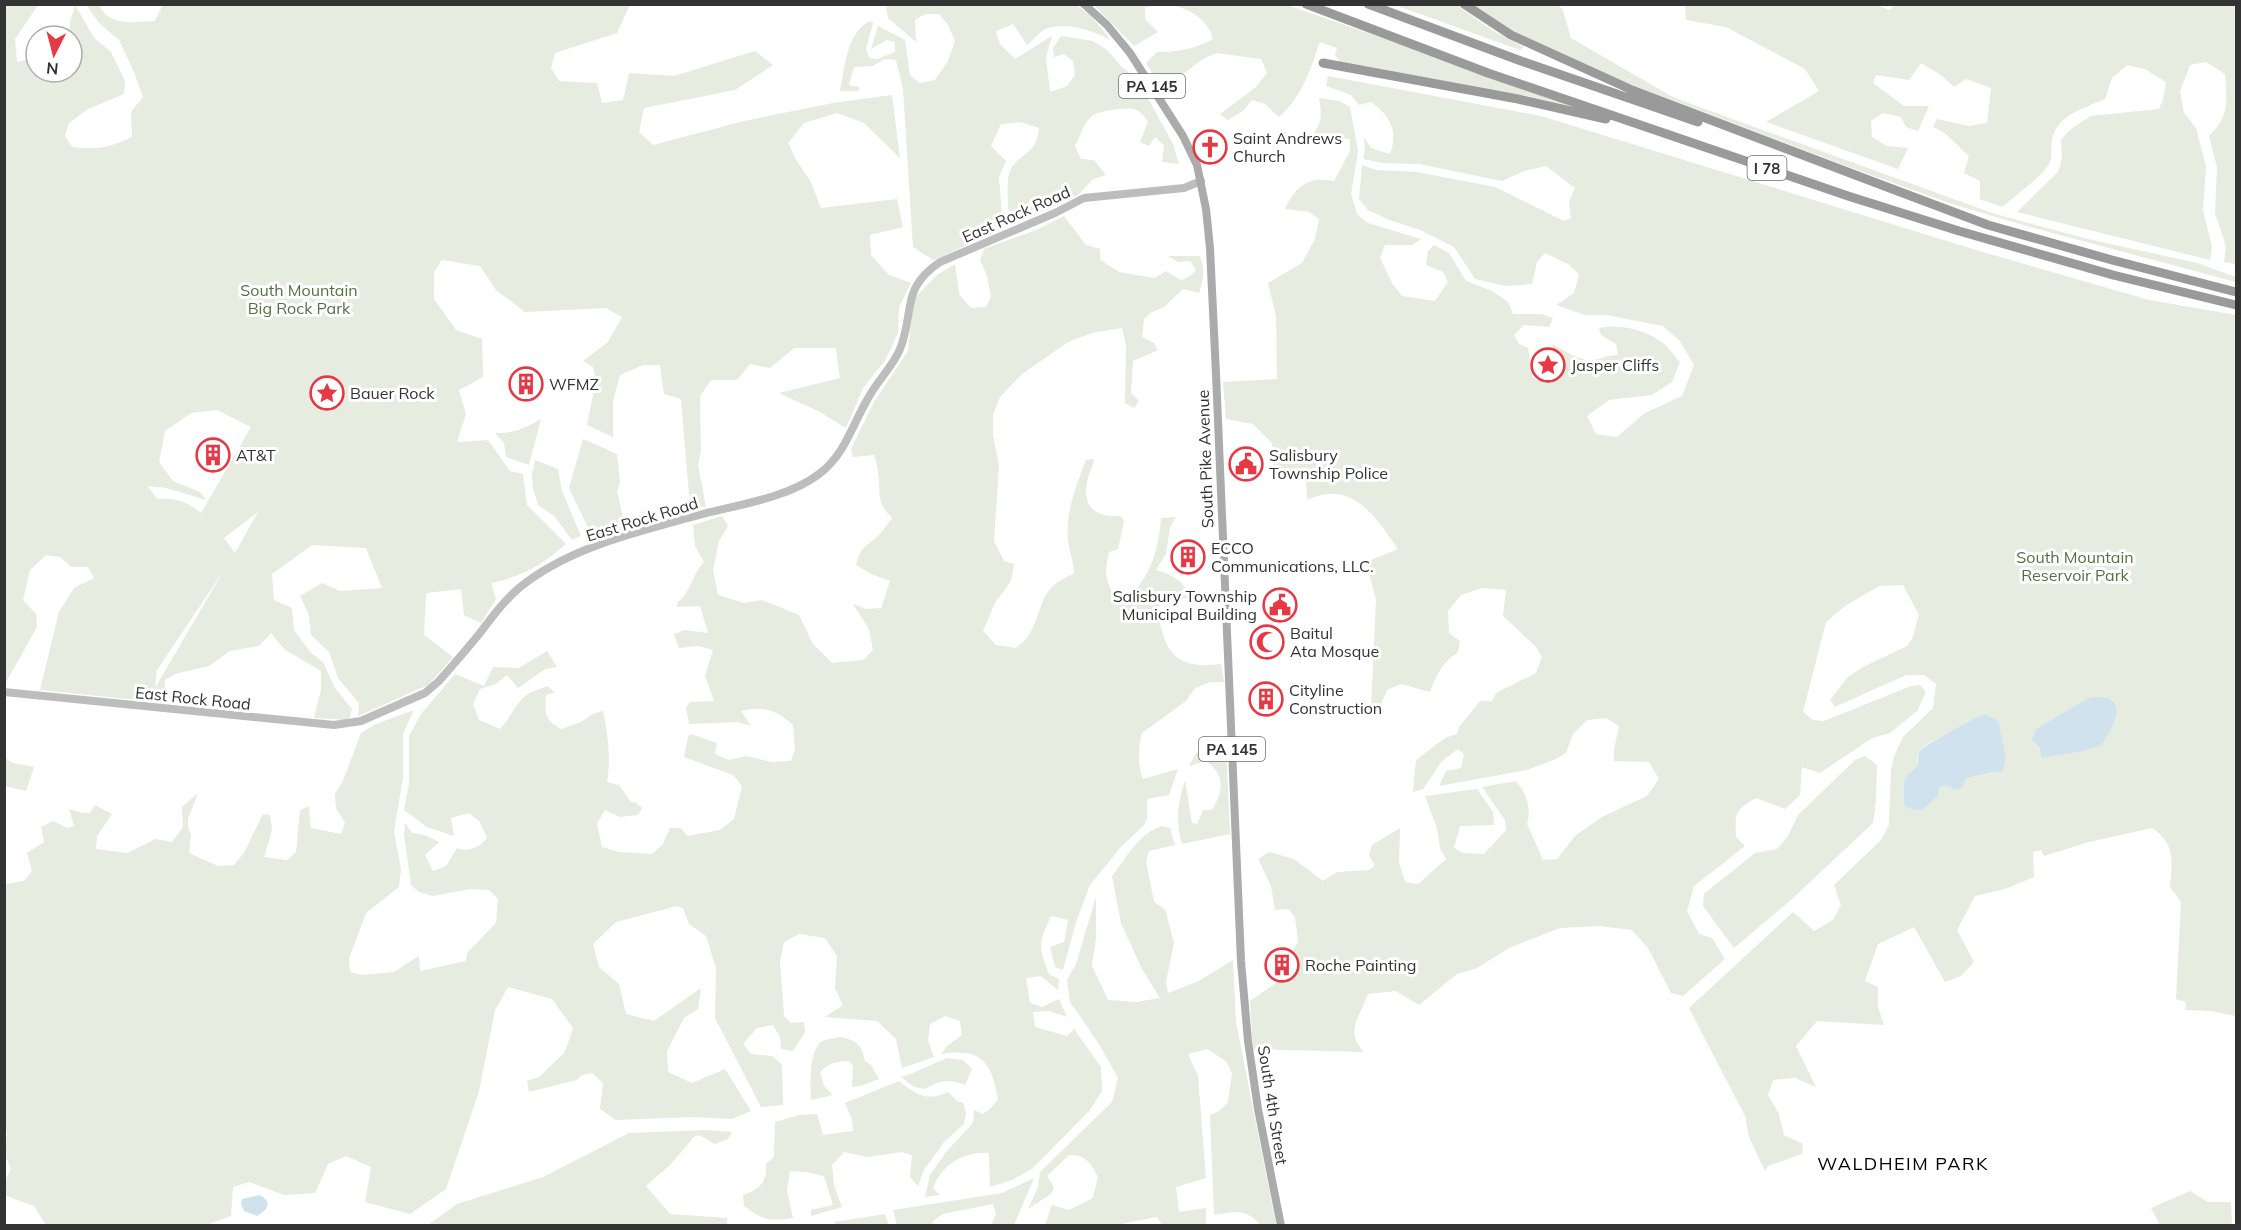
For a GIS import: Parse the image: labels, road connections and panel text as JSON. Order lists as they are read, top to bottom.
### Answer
{
  "streets": {
    "highway": ["I 78"],
    "main road": ["PA 145", "South Pike Avenue", "South 4th Street"],
    "street": ["East Rock Road"]
  },
  "crossings": [
    ["PA 145", "East Rock Road"],
    ["PA 145", "South Pike Avenue"],
    ["East Rock Road", "South Pike Avenue"],
    ["South Pike Avenue", "South 4th Street"]
  ],
  "districts": ["WALDHEIM PARK"],
  "parks": ["South Mountain Big Rock Park", "South Mountain Reservoir Park"],
  "places": {
    "church": ["Saint Andrews Church"],
    "place": ["Jasper Cliffs", "Bauer Rock"],
    "building": [
      "WFMZ",
      "AT&T",
      "ECCO Communications, LLC.",
      "Cityline Construction",
      "Roche Painting"
    ],
    "public building": ["Salisbury Township Police", "Salisbury Township Municipal Building"],
    "mosque": ["Baitul Ata Mosque"]
  },
  "north": "bottom"
}
